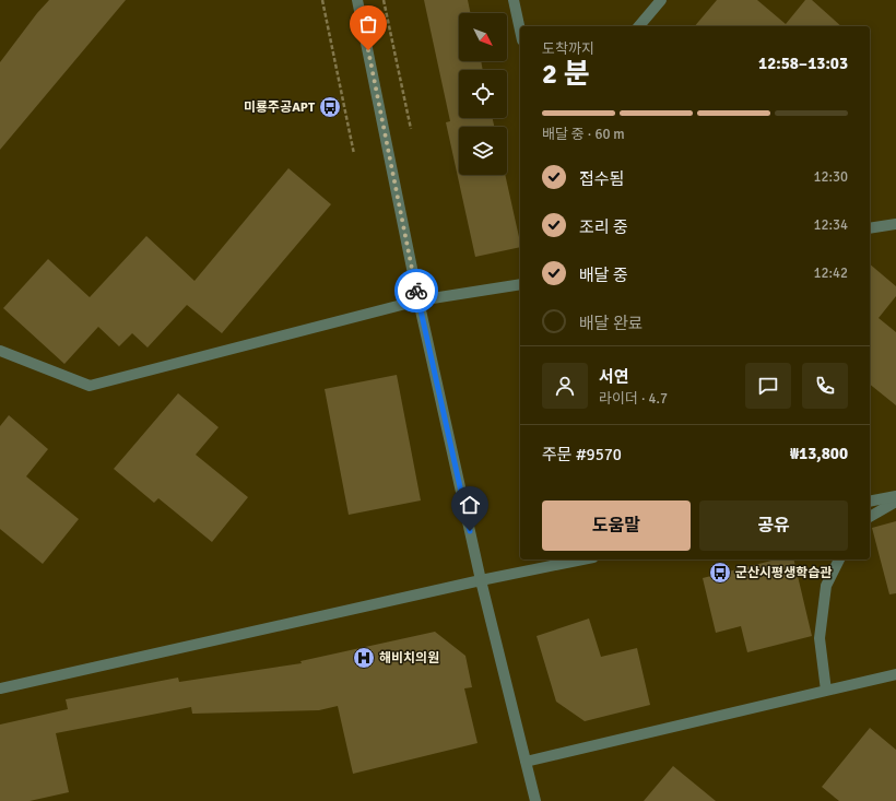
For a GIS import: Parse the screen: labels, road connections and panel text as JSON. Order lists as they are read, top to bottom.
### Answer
{
  "places": {
    "bus stop": ["미룡주공APT", "군산시평생학습관"],
    "hospital": ["해비치의원"]
  },
  "north": "bottom right",
  "page": {
    "heading": ["2 분", "도착까지", "12:58–13:03"],
    "panel": [
      "서연",
      "라이더 · 4.7",
      "주문 #9570",
      "₩13,800"
    ],
    "bar": "배달 중 · 60 m",
    "list": [
      ["접수됨", "12:30"],
      ["조리 중", "12:34"],
      ["배달 중", "12:42"],
      "배달 완료"
    ],
    "buttons": ["도움말", "공유"]
  }
}
